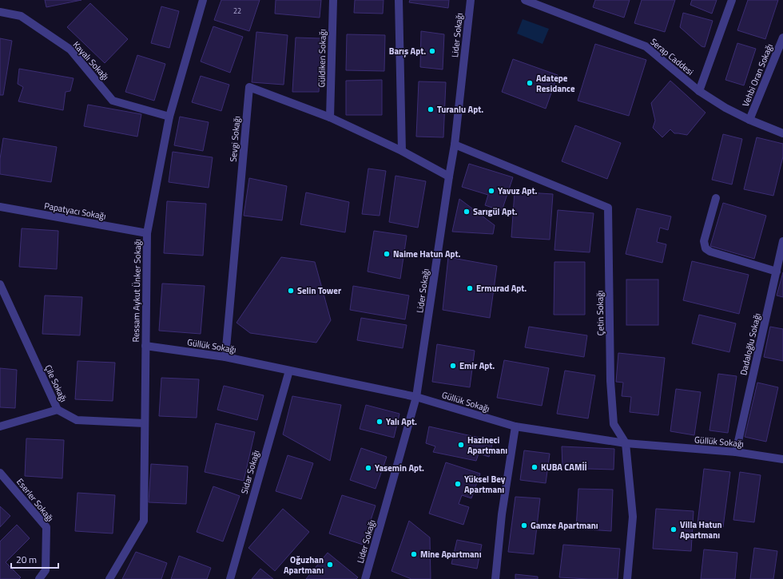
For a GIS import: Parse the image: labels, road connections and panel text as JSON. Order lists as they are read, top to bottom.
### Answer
{
  "streets": {
    "street": [
      "Lider Sokağı",
      "Serap Caddesi",
      "Güldiken Sokağı",
      "Kayalı Sokağı",
      "Vehbi Oran Sokağı",
      "Sevgi Sokağı",
      "Papatyacı Sokağı",
      "Ressam Aykut Ünker Sokağı",
      "Çetin Sokağı",
      "Dadaloğlu Sokağı",
      "Güllük Sokağı",
      "Çile Sokağı",
      "Sidar Sokağı",
      "Eserler Sokağı"
    ]
  },
  "crossings": [
    ["Lider Sokağı", "Sevgi Sokağı"],
    ["Lider Sokağı", "Çetin Sokağı"],
    ["Lider Sokağı", "Güllük Sokağı"],
    ["Serap Caddesi", "Vehbi Oran Sokağı"],
    ["Güldiken Sokağı", "Sevgi Sokağı"],
    ["Kayalı Sokağı", "Ressam Aykut Ünker Sokağı"],
    ["Sevgi Sokağı", "Güllük Sokağı"],
    ["Papatyacı Sokağı", "Ressam Aykut Ünker Sokağı"],
    ["Ressam Aykut Ünker Sokağı", "Güllük Sokağı"],
    ["Ressam Aykut Ünker Sokağı", "Çile Sokağı"],
    ["Çetin Sokağı", "Güllük Sokağı"],
    ["Dadaloğlu Sokağı", "Güllük Sokağı"],
    ["Güllük Sokağı", "Sidar Sokağı"]
  ],
  "places": [
    "Barış Apt.",
    "Adatepe Residance",
    "Turanlu Apt.",
    "Yavuz Apt.",
    "Sarıgül Apt.",
    "Naime Hatun Apt.",
    "Ermurad Apt.",
    "Selin Tower",
    "Emir Apt.",
    "Yalı Apt.",
    "Hazineci Apartmanı",
    "KUBA CAMİİ",
    "Yasemin Apt.",
    "Yüksel Bey Apartmanı",
    "Gamze Apartmanı",
    "Villa Hatun Apartmanı",
    "Mine Apartmanı",
    "Oğuzhan Apartmanı"
  ],
  "house_numbers": ["22"],
  "scale_bar": "20 m"
}
